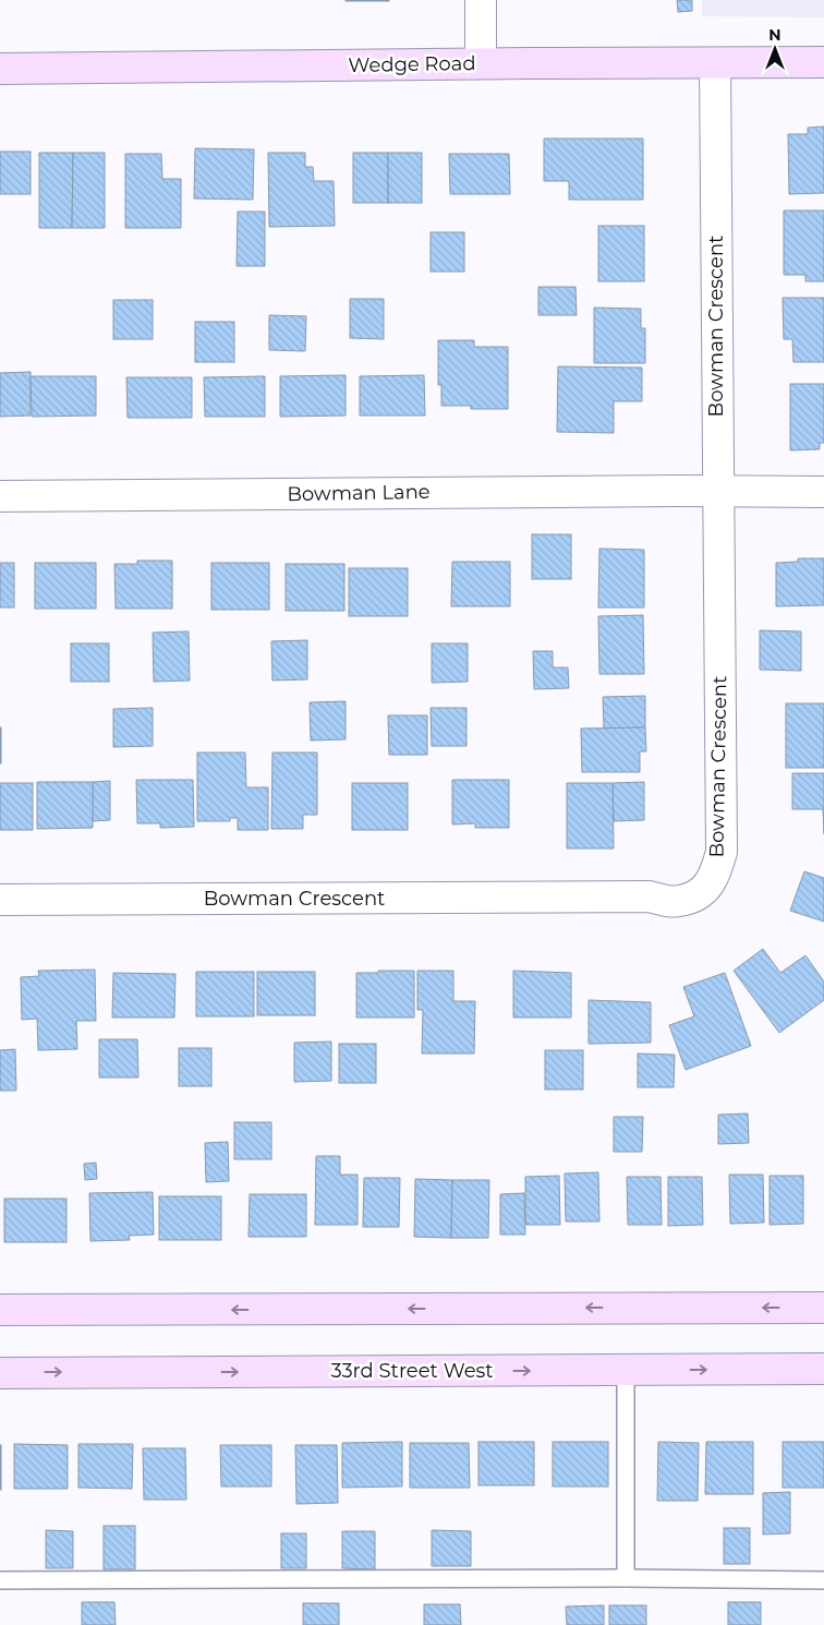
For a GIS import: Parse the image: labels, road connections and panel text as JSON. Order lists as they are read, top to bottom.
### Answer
{
  "streets": {
    "main road": ["Wedge Road", "33rd Street West"],
    "street": ["Bowman Crescent", "Bowman Lane"]
  },
  "crossings": [
    ["Wedge Road", "Bowman Crescent"],
    ["Bowman Crescent", "Bowman Lane"]
  ],
  "north": "top"
}
